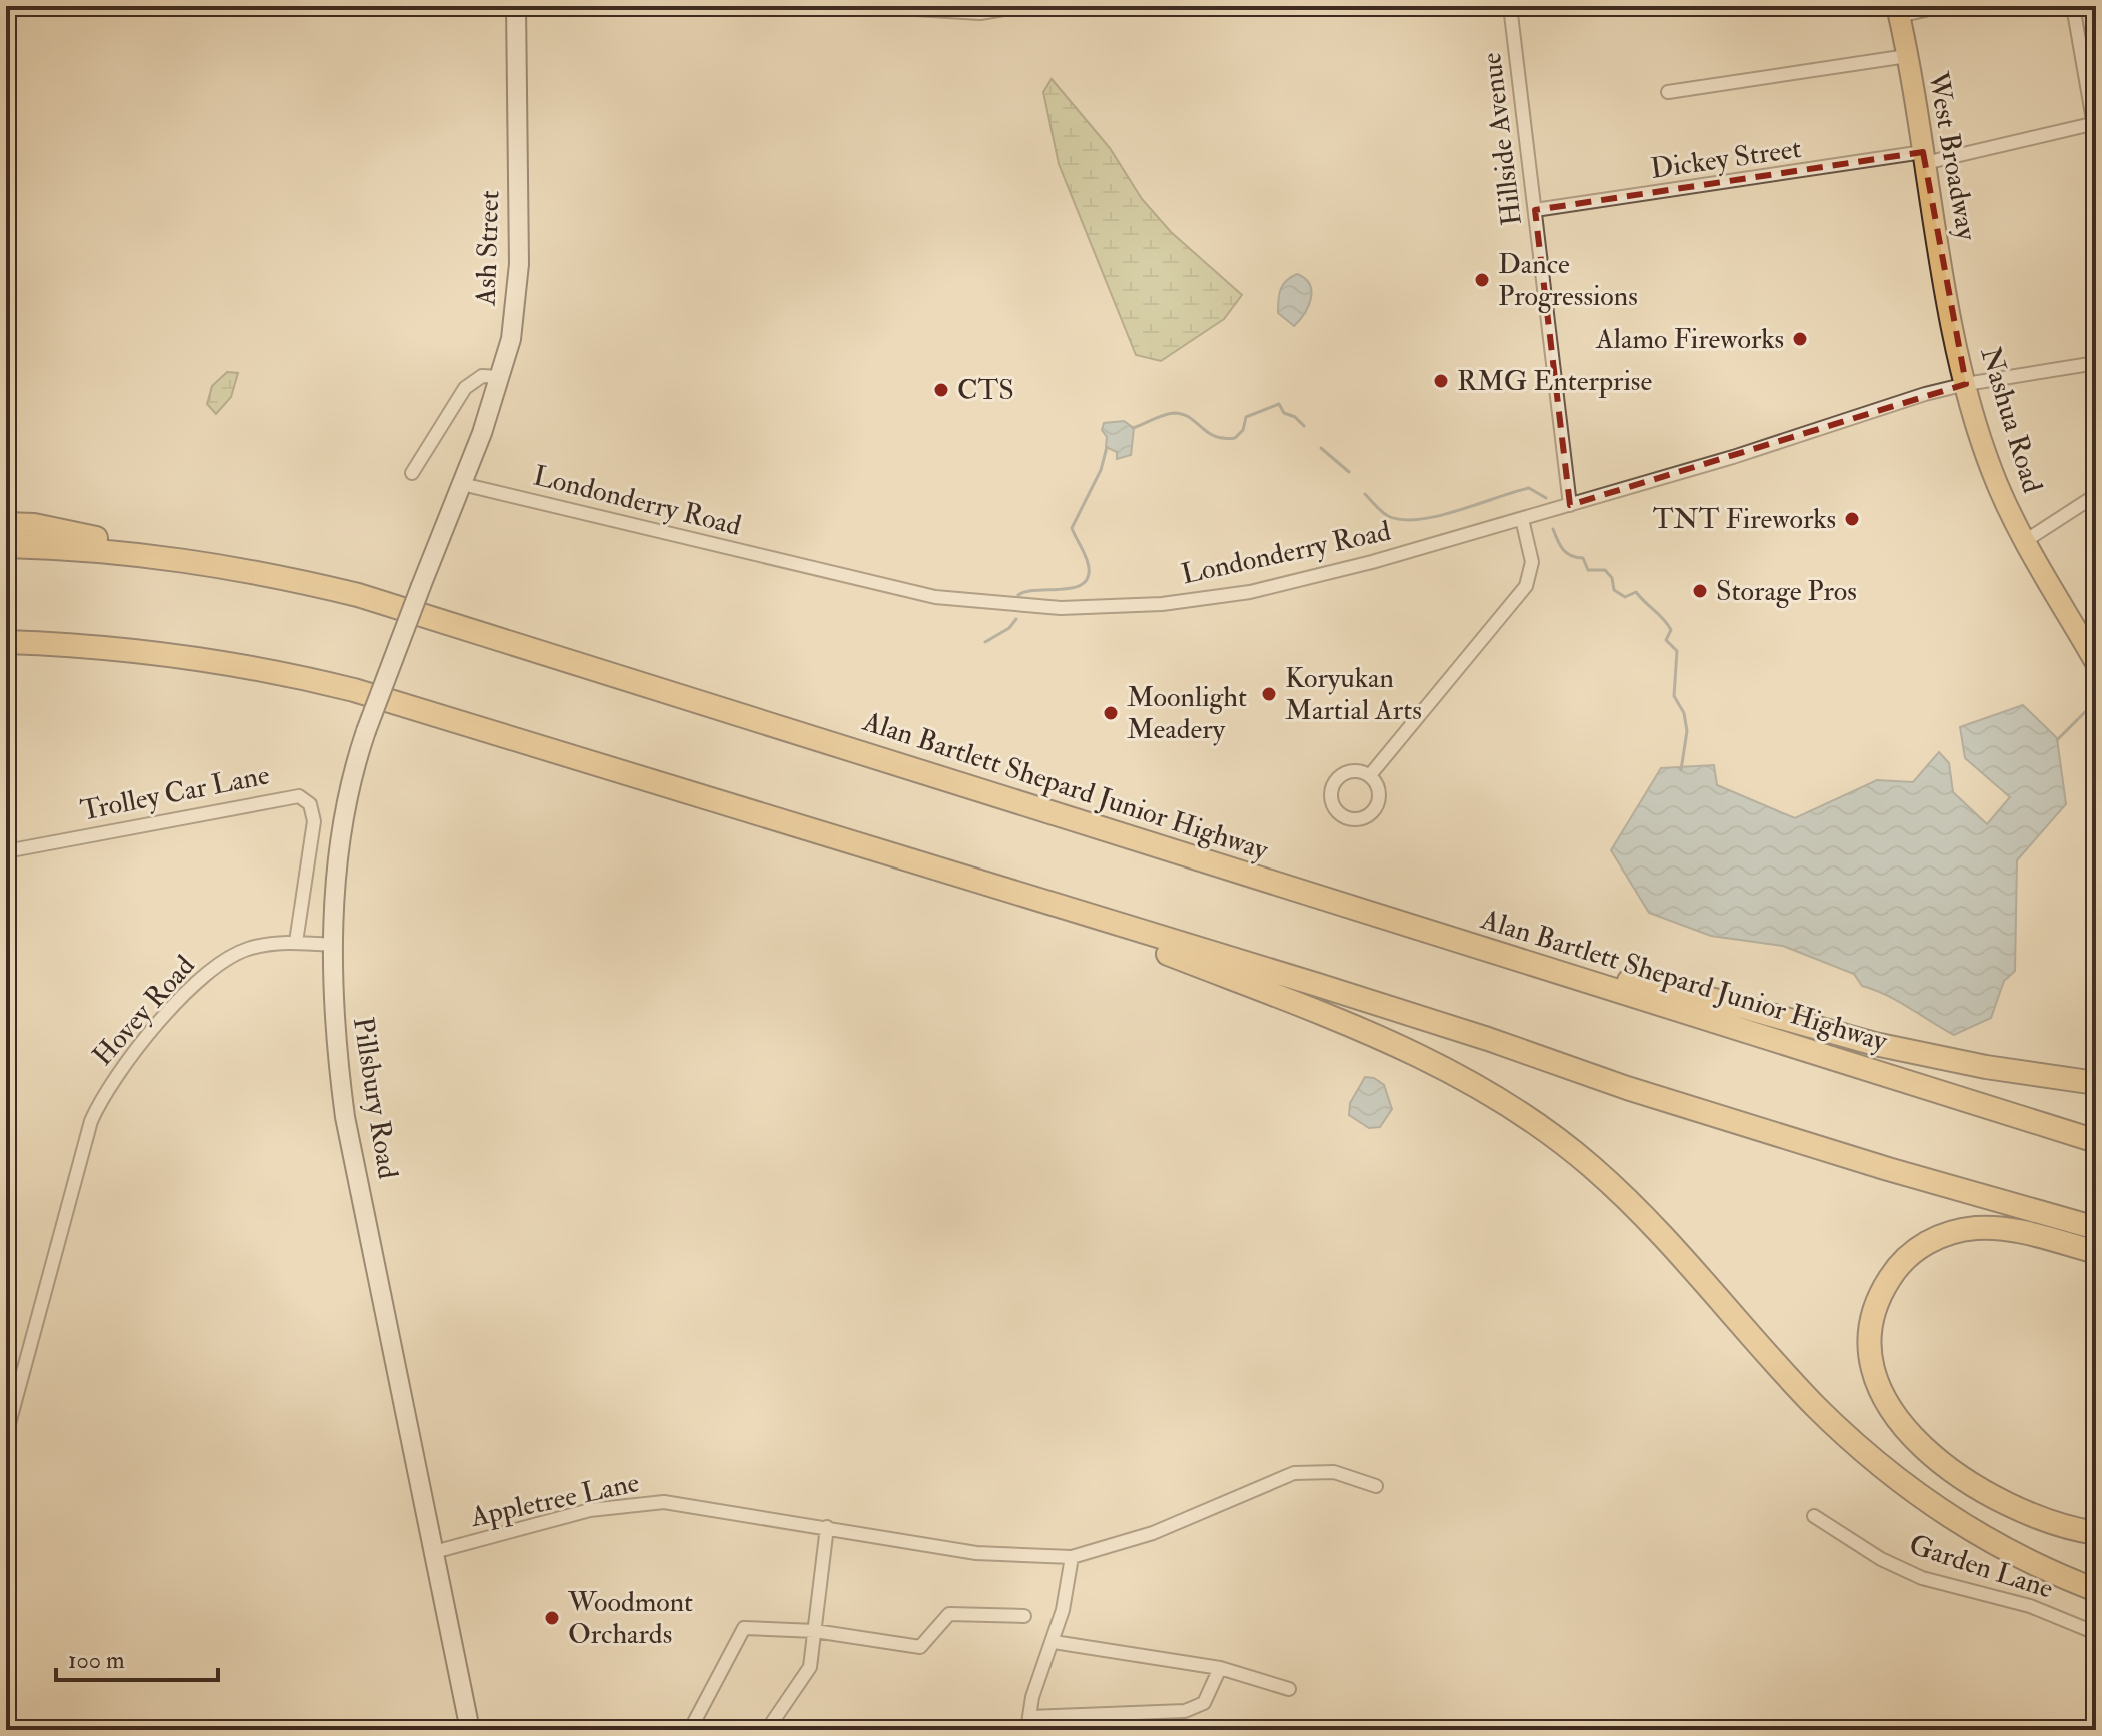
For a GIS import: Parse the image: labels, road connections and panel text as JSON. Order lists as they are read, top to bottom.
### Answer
{
  "streets": {
    "highway": ["Alan Bartlett Shepard Junior Highway"],
    "main road": ["West Broadway", "Nashua Road"],
    "street": [
      "Hillside Avenue",
      "Dickey Street",
      "Ash Street",
      "Londonderry Road",
      "Trolley Car Lane",
      "Hovey Road",
      "Pillsbury Road",
      "Appletree Lane",
      "Garden Lane"
    ]
  },
  "crossings": [
    ["Hillside Avenue", "Dickey Street"],
    ["Hillside Avenue", "Londonderry Road"],
    ["West Broadway", "Dickey Street"],
    ["West Broadway", "Nashua Road"],
    ["Ash Street", "Londonderry Road"],
    ["Ash Street", "Pillsbury Road"],
    ["Nashua Road", "Londonderry Road"],
    ["Londonderry Road", "Pillsbury Road"],
    ["Trolley Car Lane", "Hovey Road"],
    ["Hovey Road", "Pillsbury Road"],
    ["Pillsbury Road", "Appletree Lane"]
  ],
  "places": [
    "Dance Progressions",
    "Alamo Fireworks",
    "RMG Enterprise",
    "CTS",
    "TNT Fireworks",
    "Storage Pros",
    "Koryukan Martial Arts",
    "Moonlight Meadery",
    "Woodmont Orchards"
  ],
  "scale_bar": "100 m"
}
